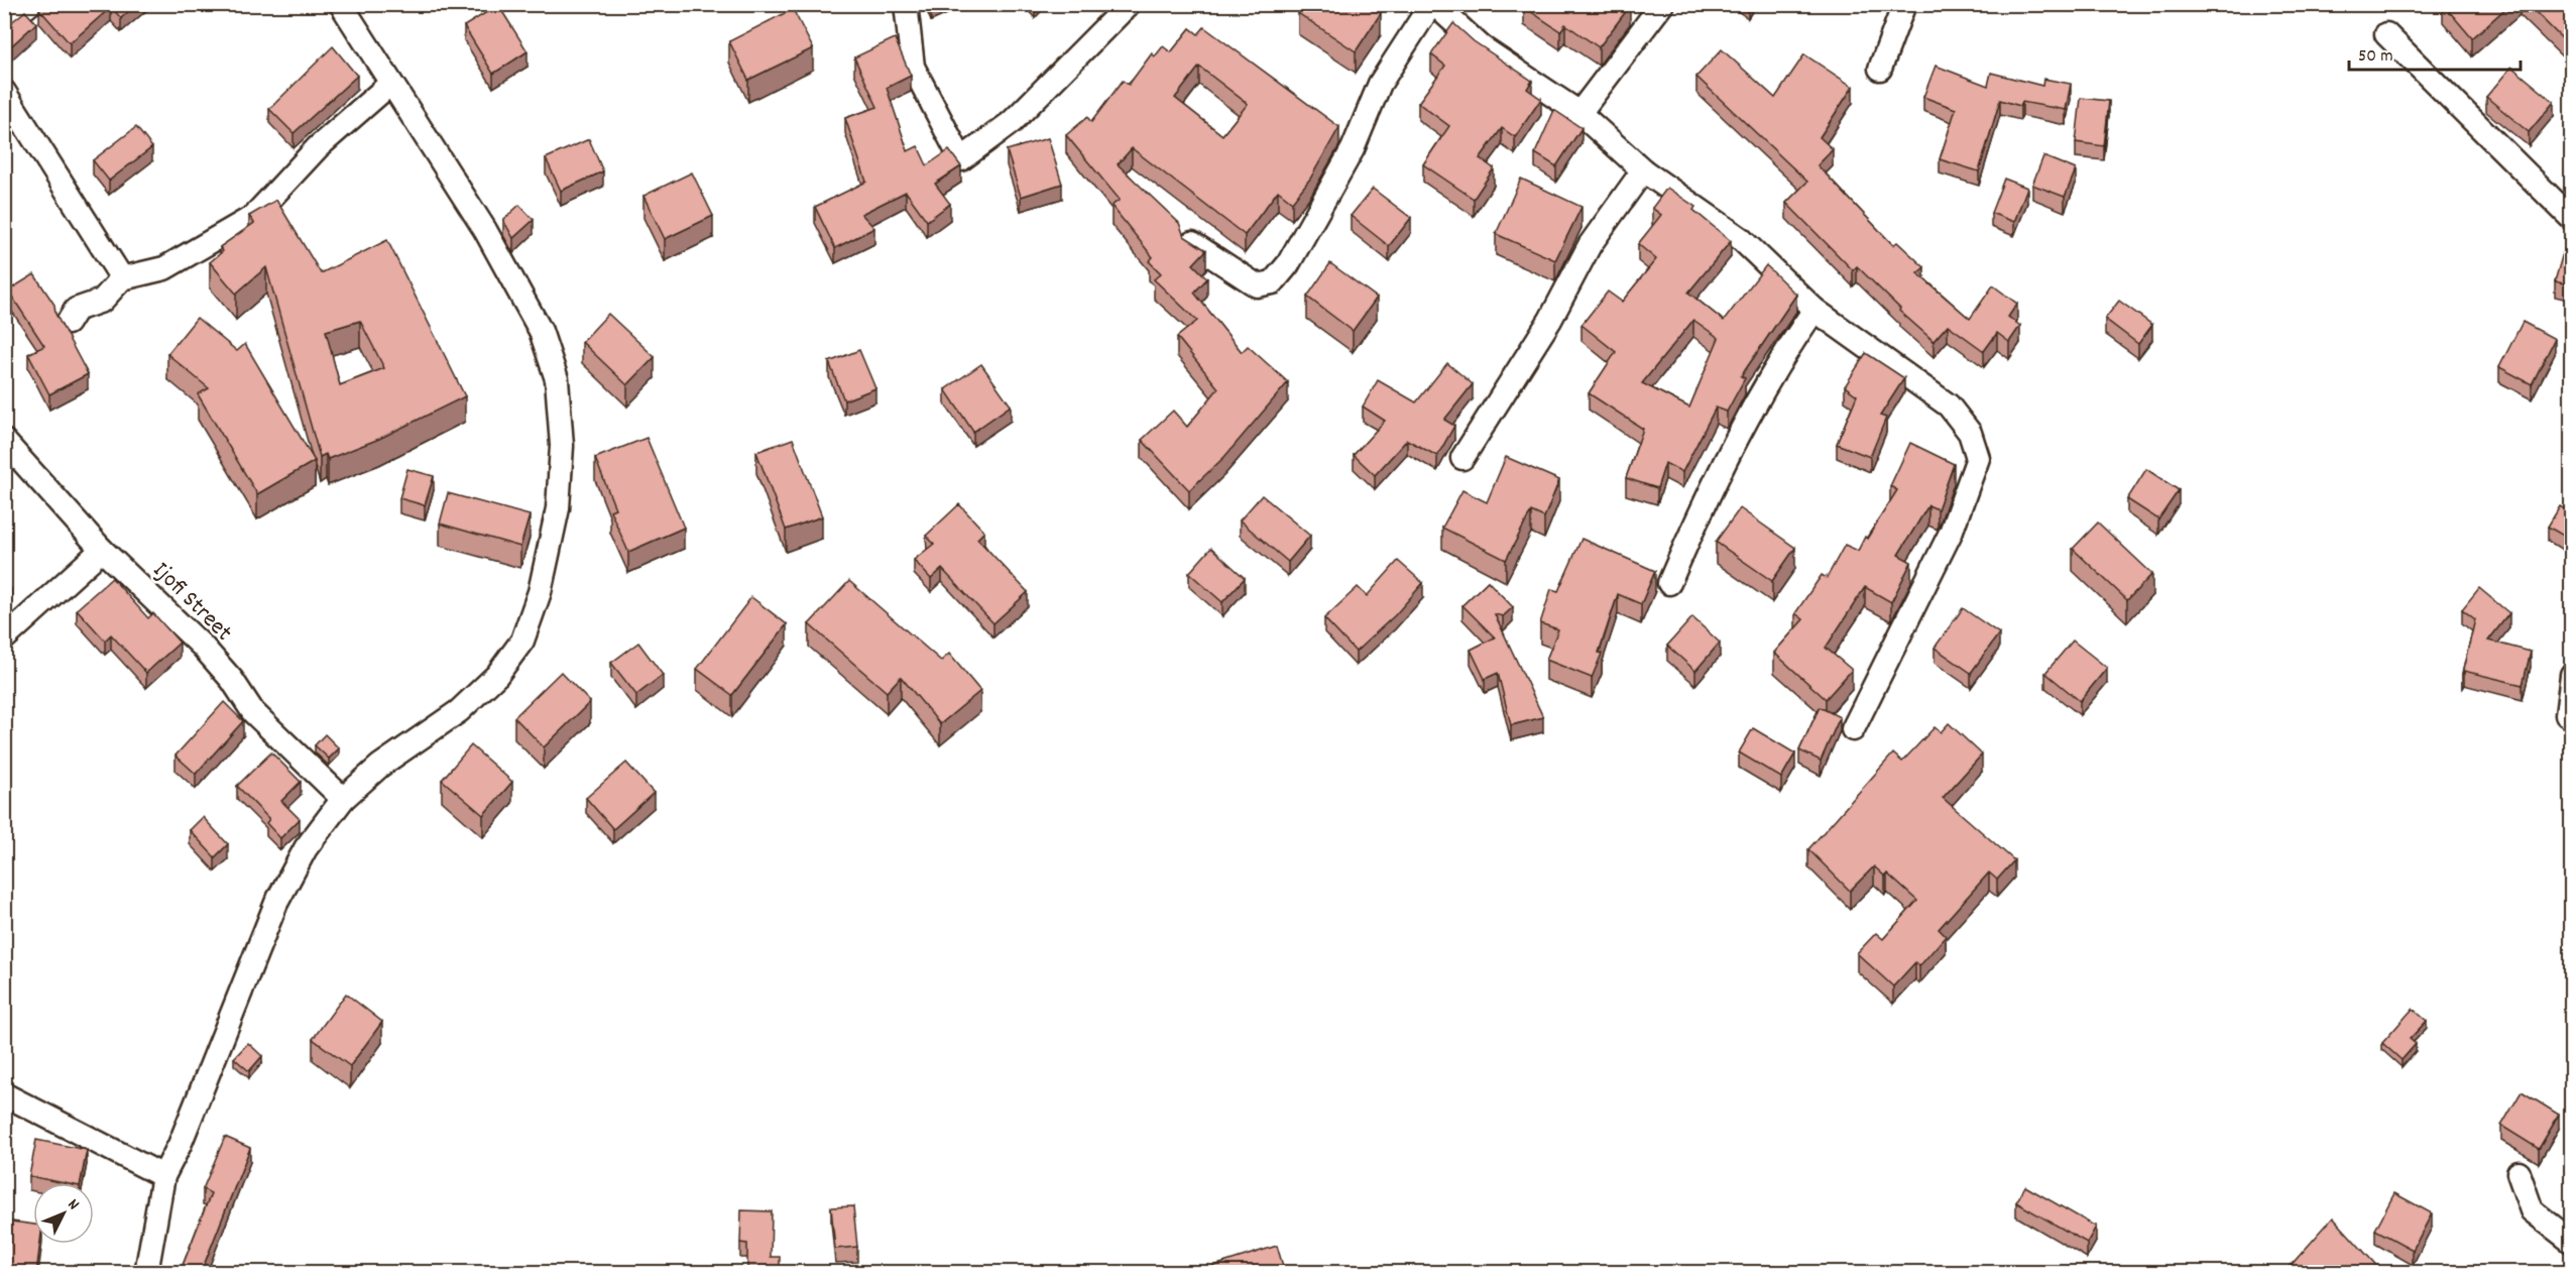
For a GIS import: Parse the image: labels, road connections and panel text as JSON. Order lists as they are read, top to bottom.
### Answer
{
  "streets": {
    "street": ["Ijofi Street"]
  },
  "scale_bar": "50 m",
  "north": "top right"
}
